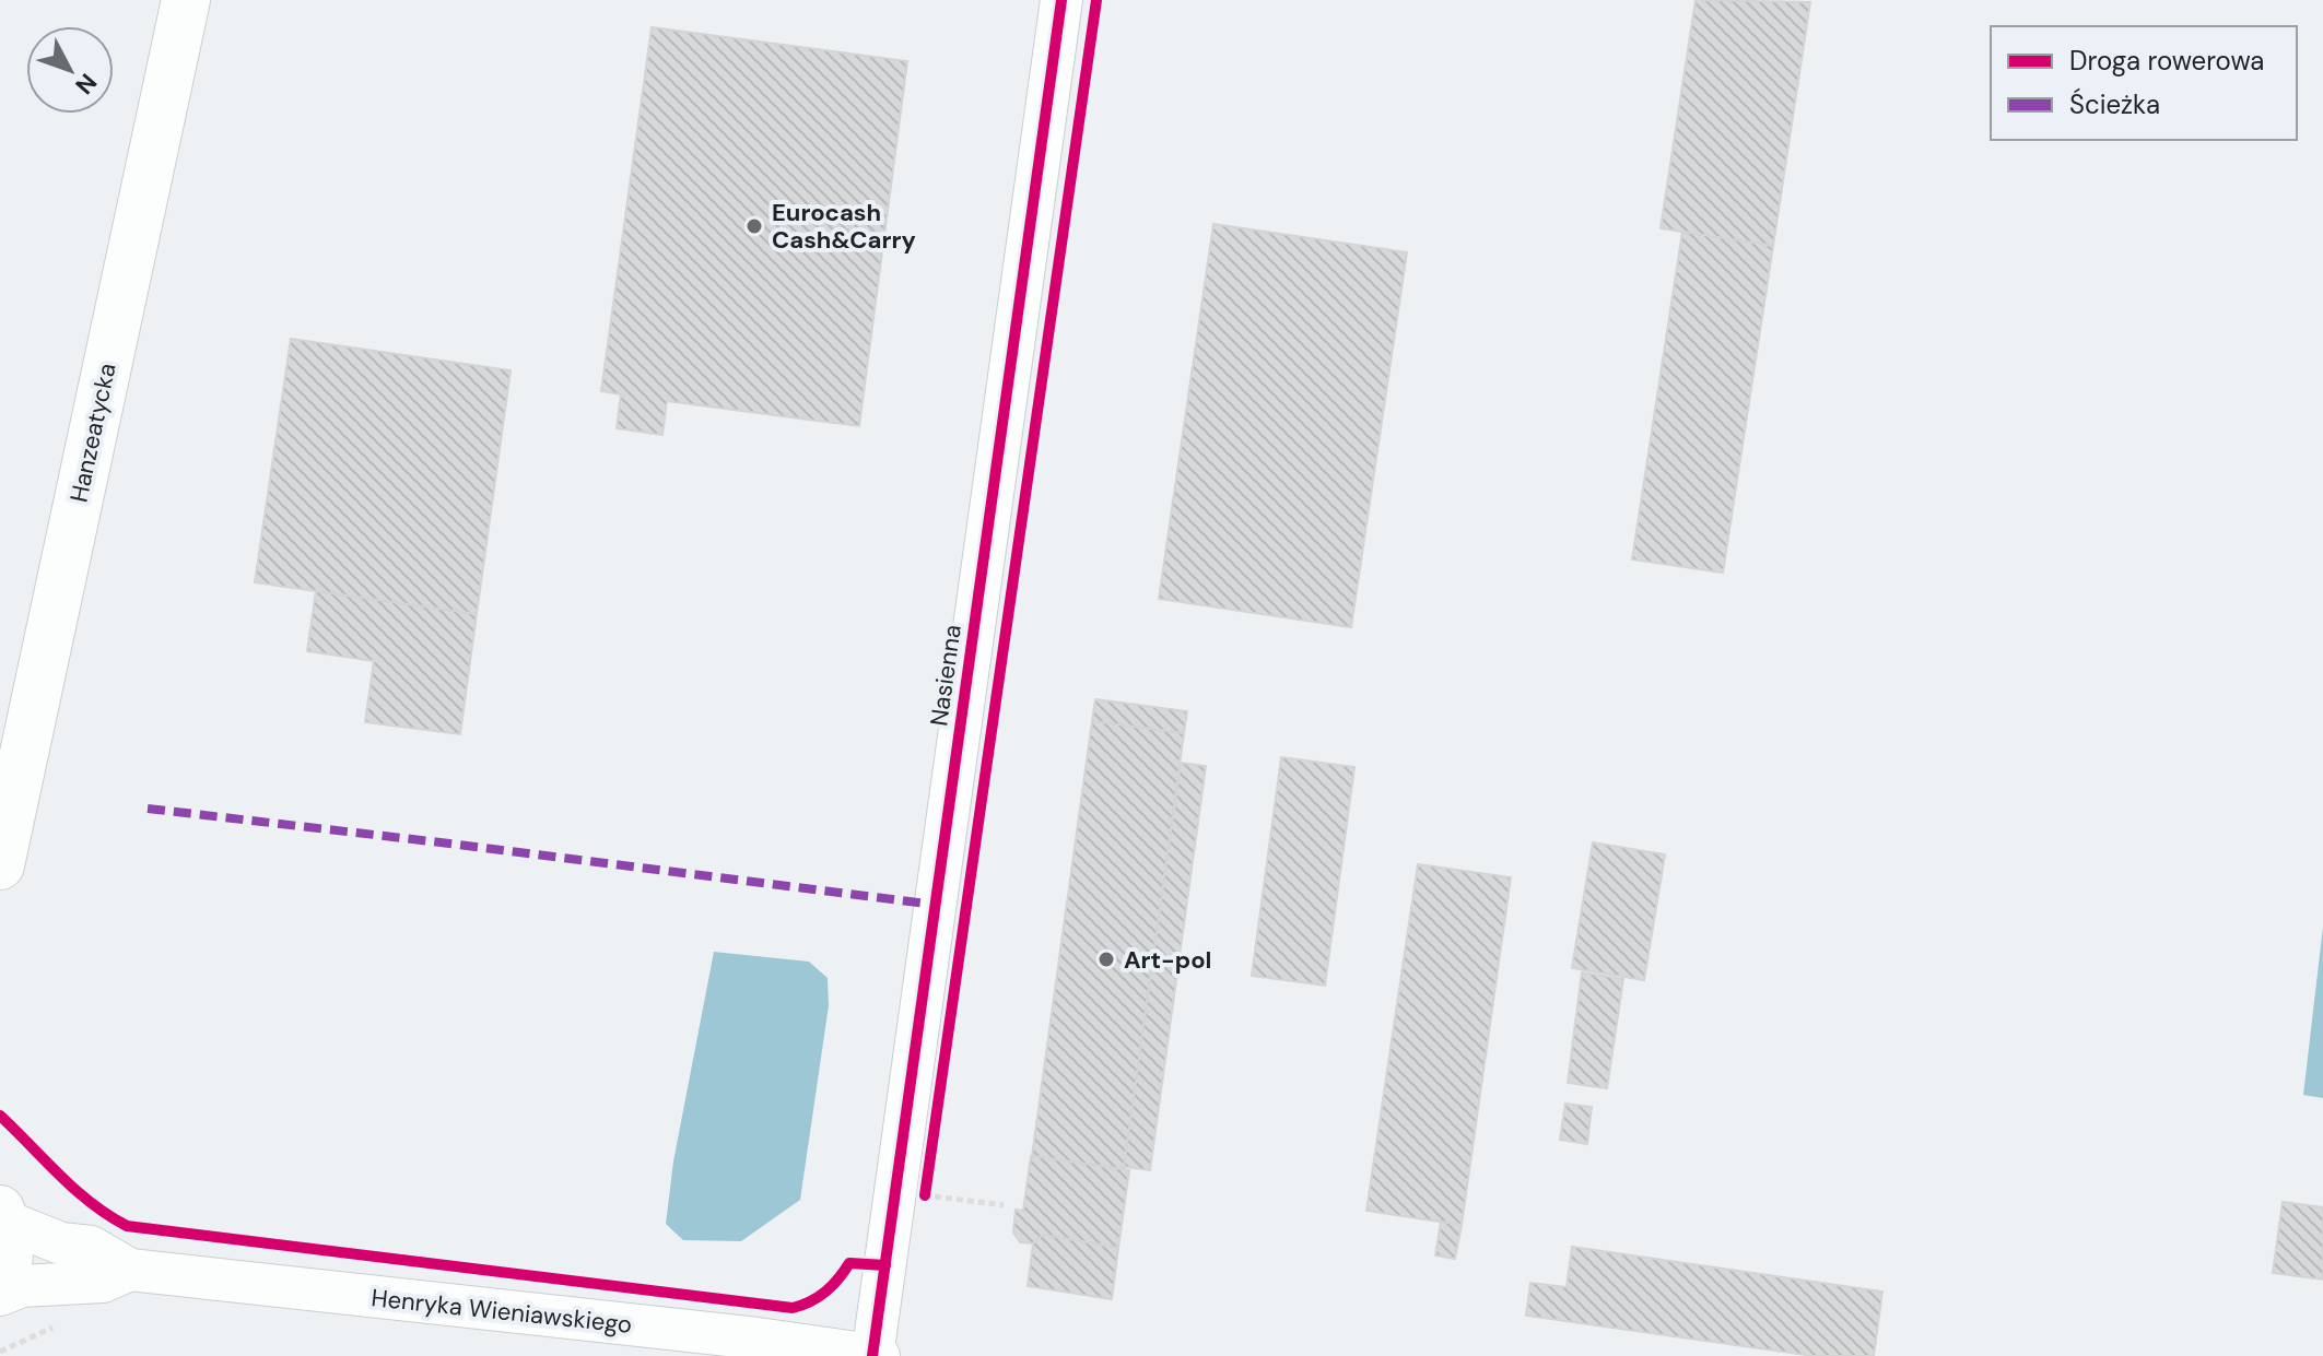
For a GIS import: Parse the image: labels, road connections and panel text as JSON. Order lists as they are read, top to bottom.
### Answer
{
  "streets": {
    "street": ["Hanzeatycka", "Nasienna", "Henryka Wieniawskiego"]
  },
  "crossings": [
    ["Nasienna", "Henryka Wieniawskiego"]
  ],
  "places": ["Eurocash Cash&Carry", "Art-pol"],
  "legend": ["Droga rowerowa", "Ścieżka"],
  "north": "bottom right"
}
